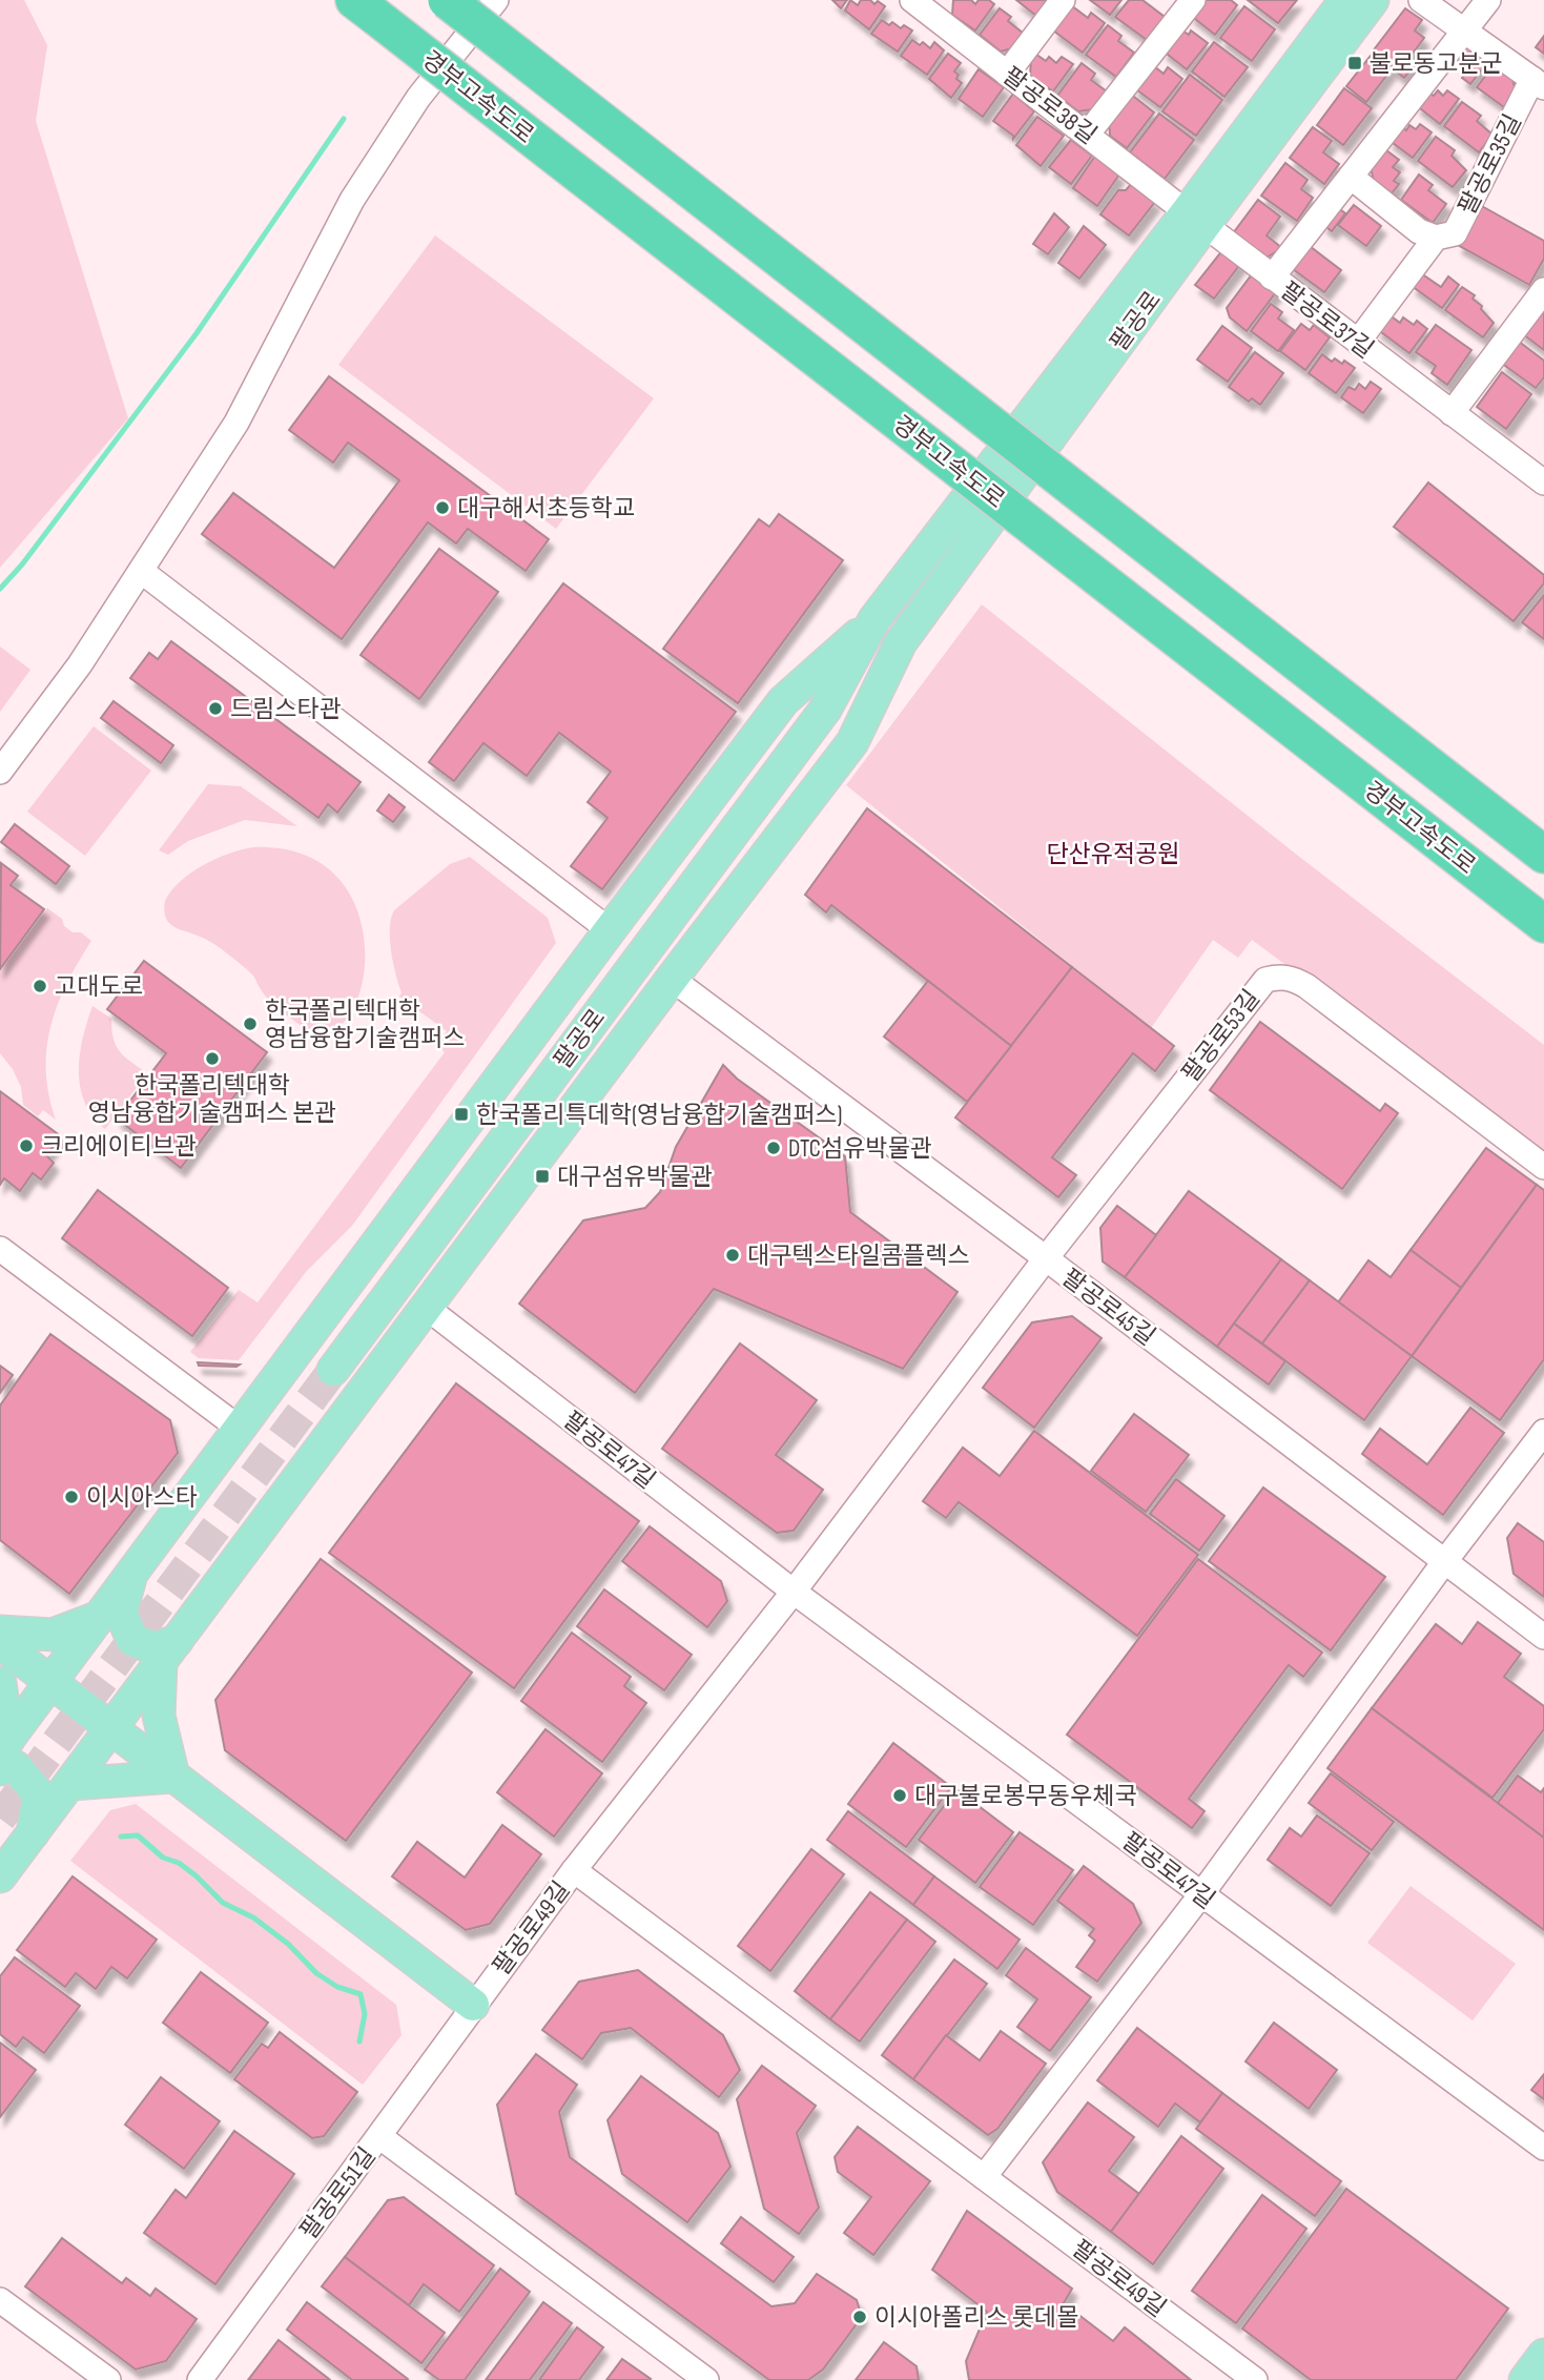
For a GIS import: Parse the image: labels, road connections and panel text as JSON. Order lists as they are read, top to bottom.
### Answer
{
  "streets": {
    "highway": ["경부고속도로"],
    "main road": ["팔공로"],
    "street": [
      "팔공로38길",
      "팔공로35길",
      "팔공로37길",
      "팔공로53길",
      "팔공로45길",
      "팔공로47길",
      "팔공로49길",
      "팔공로51길"
    ]
  },
  "crossings": [
    ["팔공로38길", "팔공로37길"],
    ["팔공로38길", "팔공로"],
    ["팔공로35길", "팔공로37길"],
    ["팔공로37길", "팔공로"],
    ["팔공로53길", "팔공로45길"],
    ["팔공로53길", "팔공로47길"],
    ["팔공로49길", "팔공로51길"]
  ],
  "parks": ["단산유적공원"],
  "places": {
    "transit": ["불로동고분군", "한국폴리특데학(영남융합기술캠퍼스)", "대구섬유박물관"],
    "other": [
      "대구해서초등학교",
      "드림스타관",
      "고대도로",
      "한국폴리텍대학 영남융합기술캠퍼스",
      "한국폴리텍대학 영남융합기술캠퍼스 본관",
      "크리에이티브관",
      "DTC섬유박물관",
      "대구텍스타일콤플렉스",
      "이시아스타",
      "대구불로봉무동우체국",
      "이시아폴리스 롯데몰"
    ]
  }
}
